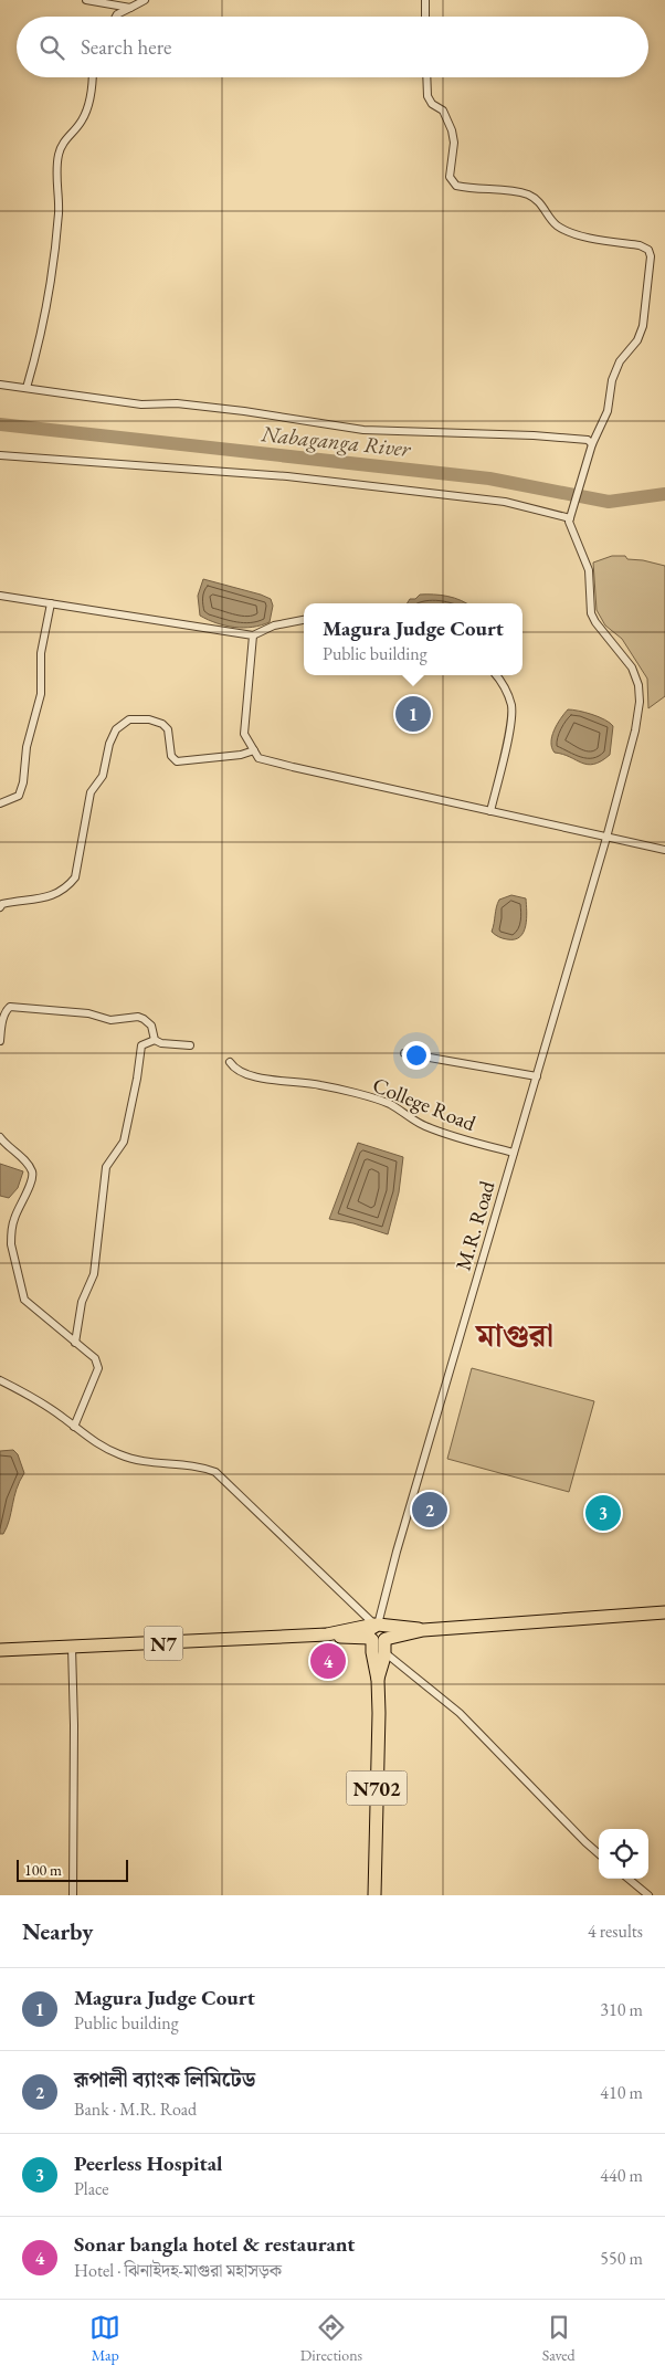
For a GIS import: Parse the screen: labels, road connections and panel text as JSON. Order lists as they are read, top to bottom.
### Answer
{
  "streets": {
    "highway": ["N7", "N702"],
    "street": ["College Road", "M.R. Road"]
  },
  "crossings": [
    ["College Road", "M.R. Road"],
    ["M.R. Road", "N7"],
    ["N7", "N702"]
  ],
  "districts": ["মাগুরা"],
  "water": ["Nabaganga River"],
  "scale_bar": "100 m",
  "page": {
    "search": "Search here",
    "popup": ["Magura Judge Court", "Public building"],
    "pins": [
      "1",
      "2",
      "3",
      "4"
    ],
    "scale": "100 m",
    "heading": ["Nearby", "4 results"],
    "list": [
      {
        "mark": "1",
        "name": "Magura Judge Court",
        "note": "Public building",
        "value": "310 m"
      },
      {
        "mark": "2",
        "name": "রূপালী ব্যাংক লিমিটেড",
        "note": "Bank · M.R. Road",
        "value": "410 m"
      },
      {
        "mark": "3",
        "name": "Peerless Hospital",
        "note": "Place",
        "value": "440 m"
      },
      {
        "mark": "4",
        "name": "Sonar bangla hotel & restaurant",
        "note": "Hotel · ঝিনাইদহ-মাগুরা মহাসড়ক",
        "value": "550 m"
      }
    ],
    "nav": ["Map", "Directions", "Saved"]
  }
}
